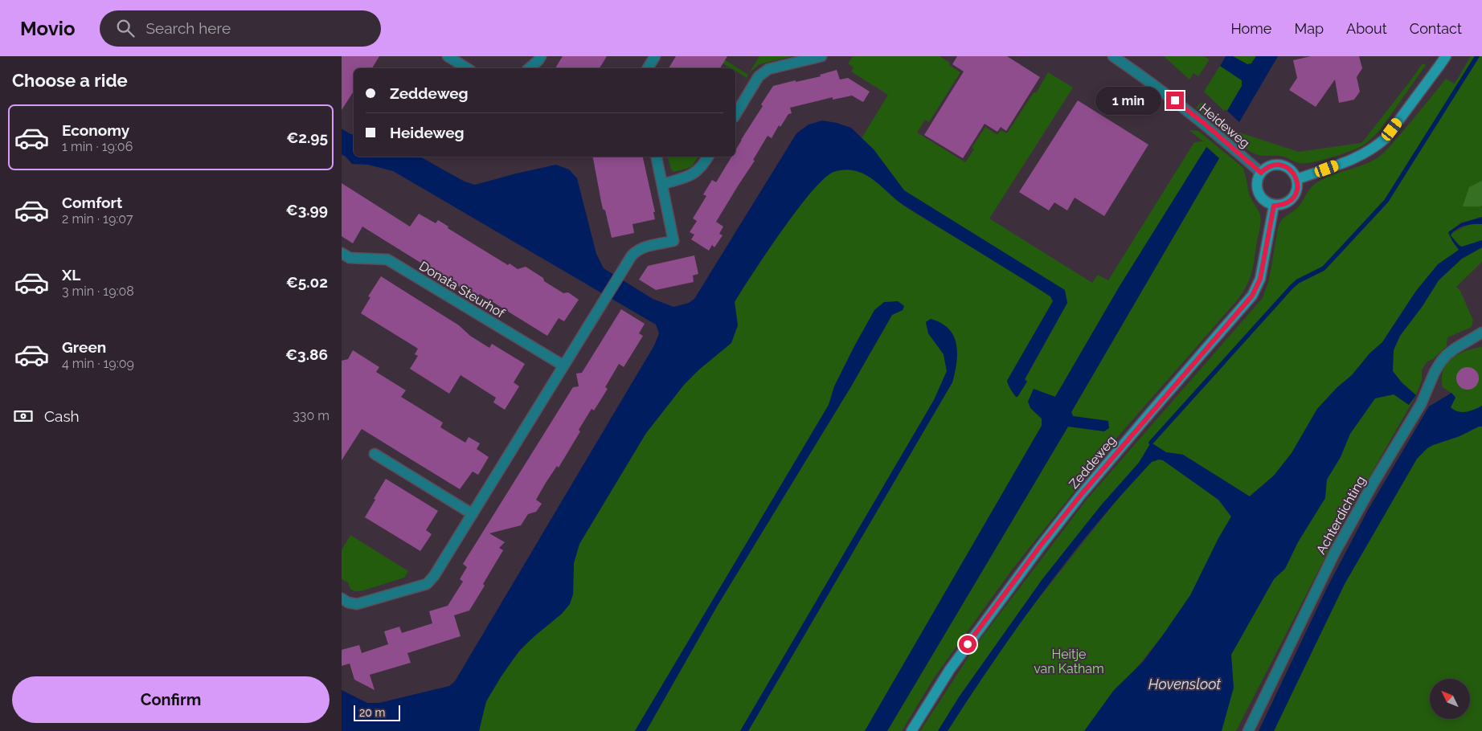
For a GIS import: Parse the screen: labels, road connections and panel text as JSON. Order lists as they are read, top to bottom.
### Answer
{
  "streets": {
    "main road": ["Zeddeweg"],
    "street": ["Heideweg", "Donata Steurhof", "Achterdichting"]
  },
  "crossings": [
    ["Heideweg", "Zeddeweg"]
  ],
  "water": ["Hovensloot"],
  "parks": ["Heitje van Katham"],
  "scale_bar": "20 m",
  "north": "top left",
  "page": {
    "header": "Movio",
    "search": "Search here",
    "nav": [
      "Home",
      "Map",
      "About",
      "Contact"
    ],
    "heading": "Choose a ride",
    "banner": ["Zeddeweg", "Heideweg"],
    "bubble": "1 min",
    "list": [
      {
        "name": "Economy",
        "note": "1 min · 19:06",
        "value": "€2.95"
      },
      {
        "name": "Comfort",
        "note": "2 min · 19:07",
        "value": "€3.99"
      },
      {
        "name": "XL",
        "note": "3 min · 19:08",
        "value": "€5.02"
      },
      {
        "name": "Green",
        "note": "4 min · 19:09",
        "value": "€3.86"
      }
    ],
    "pay": ["Cash", "330 m"],
    "buttons": "Confirm",
    "scale": "20 m"
  }
}
